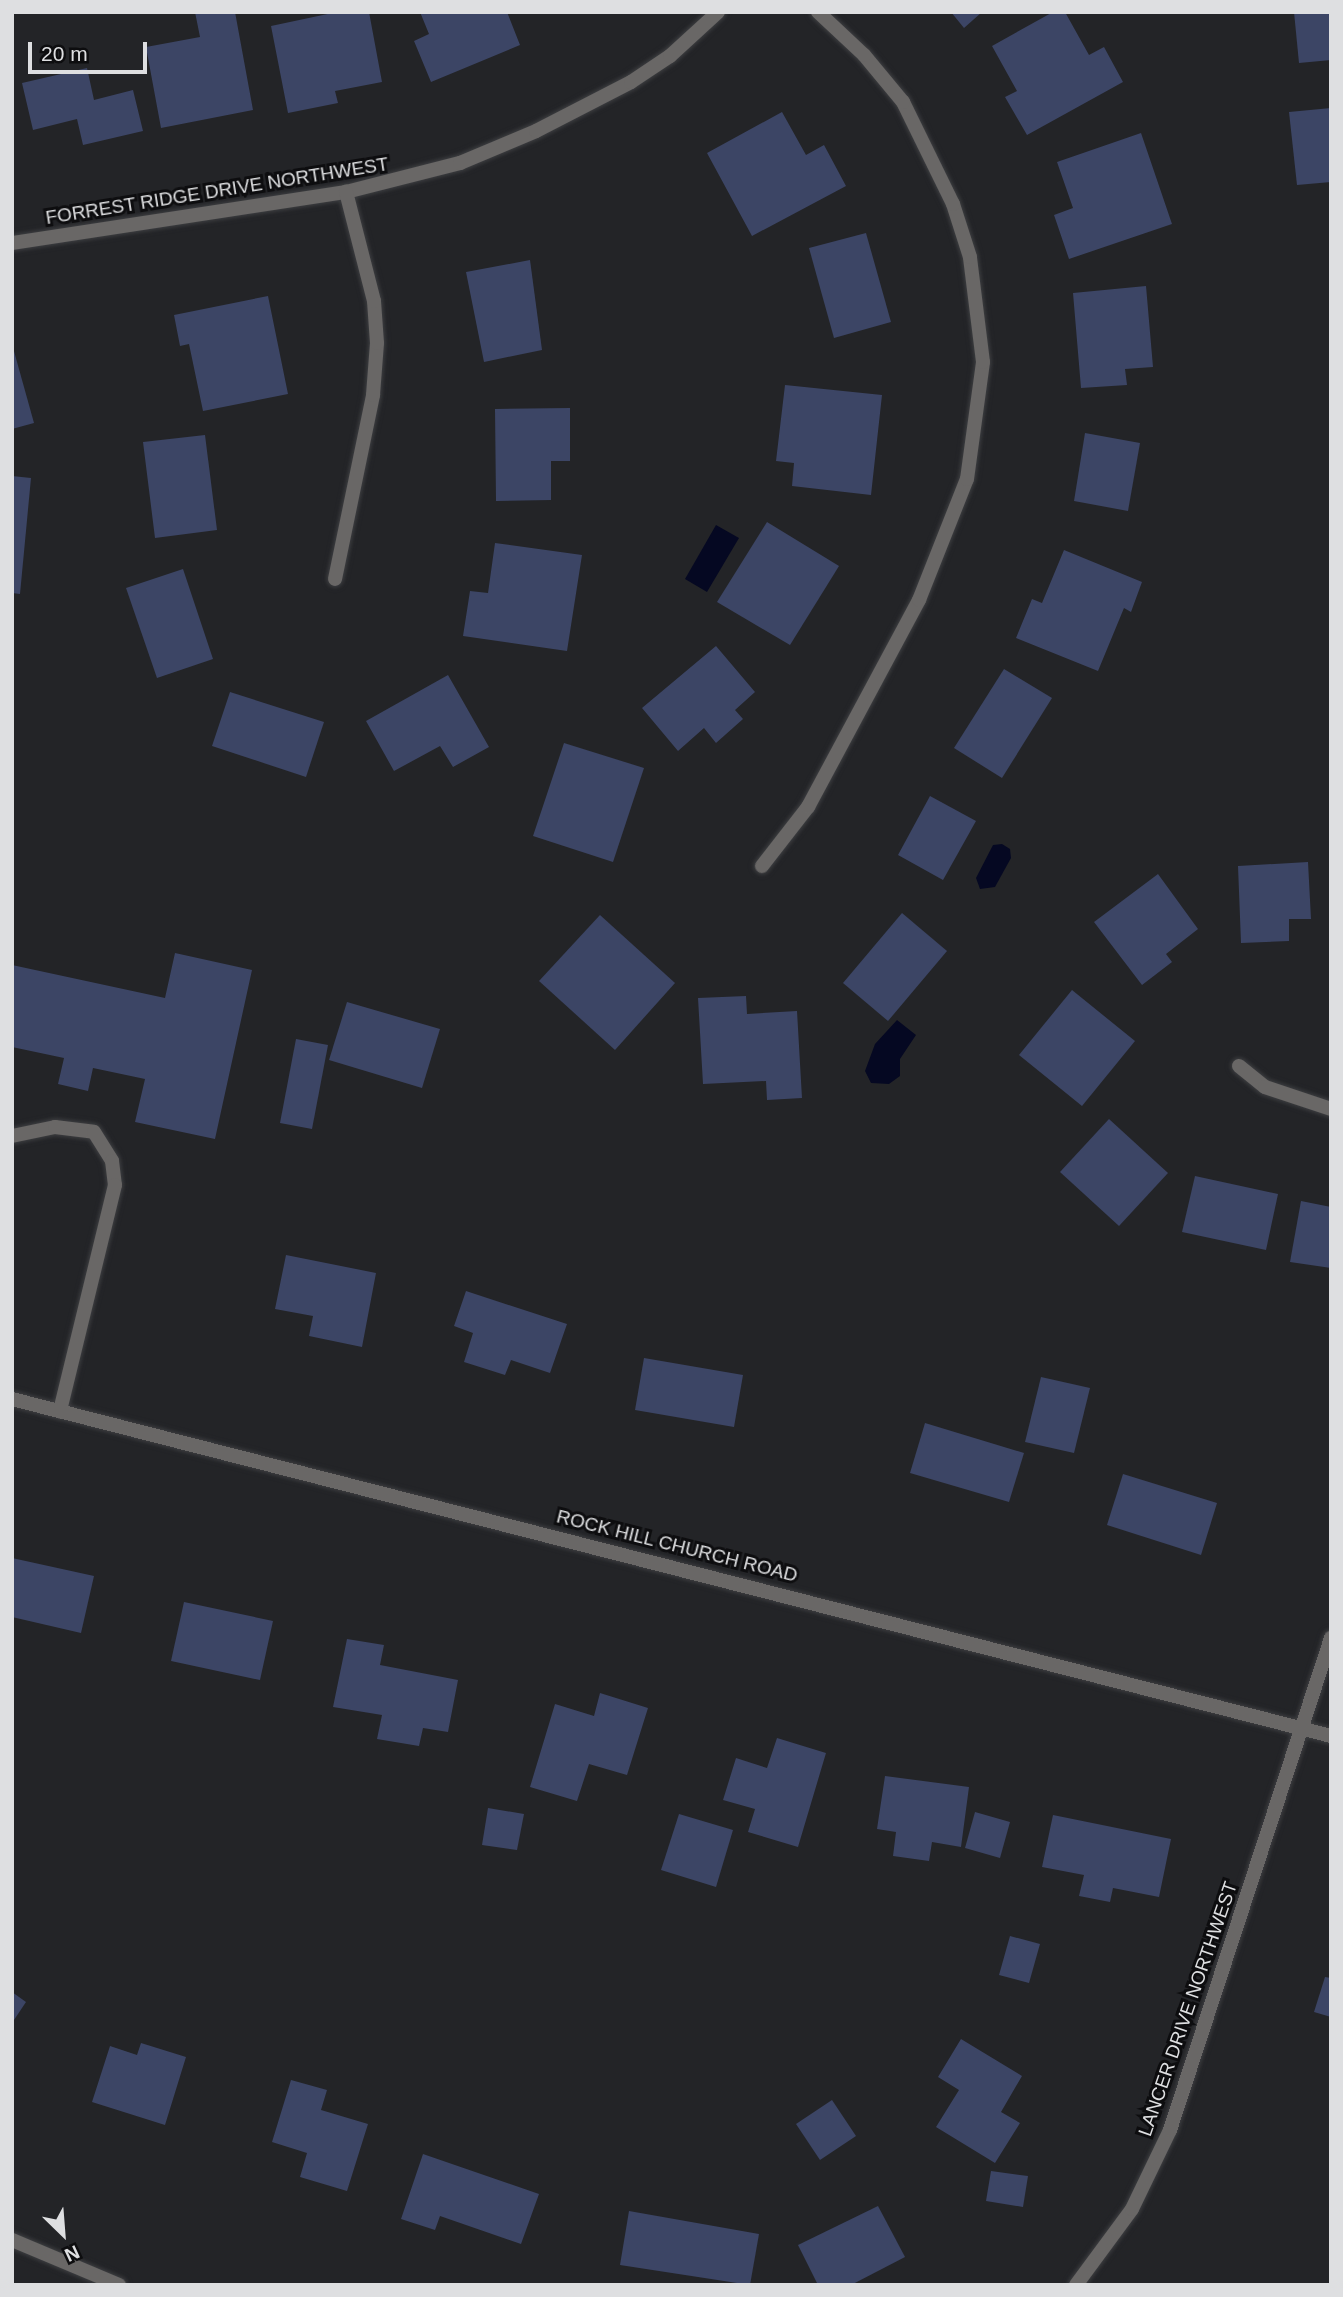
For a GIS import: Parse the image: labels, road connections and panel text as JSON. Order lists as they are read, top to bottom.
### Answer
{
  "streets": {
    "street": ["FORREST RIDGE DRIVE NORTHWEST", "ROCK HILL CHURCH ROAD", "LANCER DRIVE NORTHWEST"]
  },
  "crossings": [
    ["ROCK HILL CHURCH ROAD", "LANCER DRIVE NORTHWEST"]
  ],
  "scale_bar": "20 m",
  "north": "bottom right"
}
